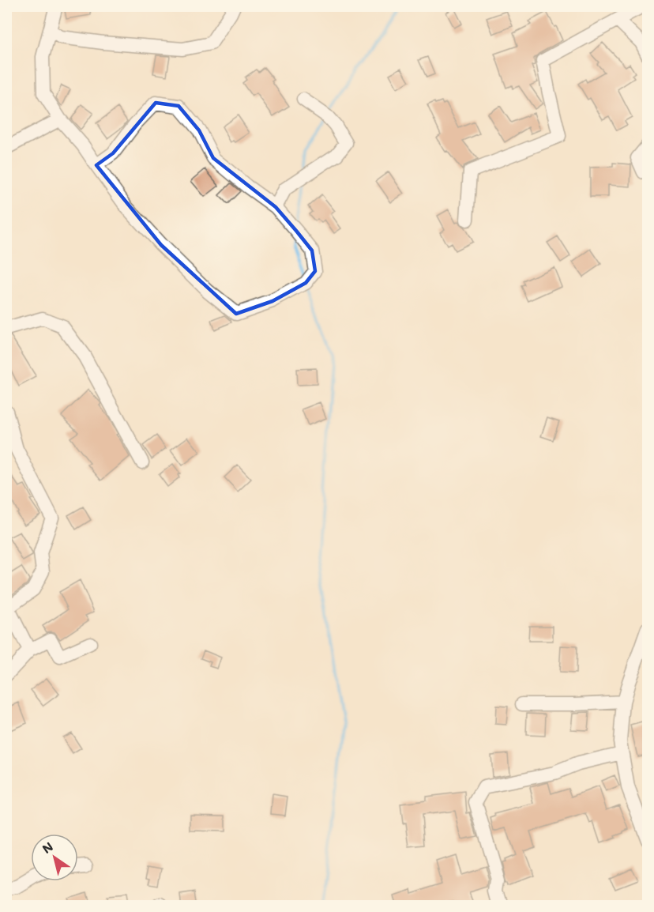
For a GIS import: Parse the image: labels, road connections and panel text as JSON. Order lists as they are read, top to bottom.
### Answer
{
  "north": "top left"
}
